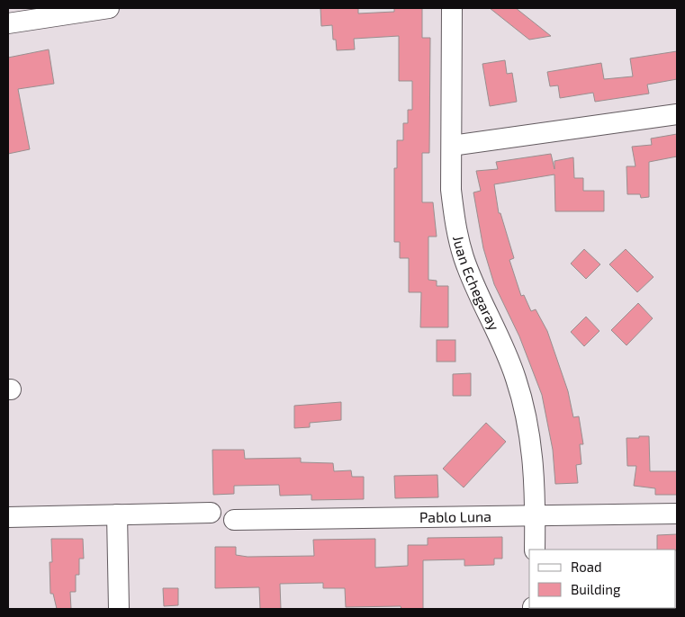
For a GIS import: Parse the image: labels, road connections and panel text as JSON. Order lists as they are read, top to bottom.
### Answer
{
  "streets": {
    "street": ["Juan Echegaray", "Pablo Luna"]
  },
  "crossings": [
    ["Juan Echegaray", "Pablo Luna"]
  ],
  "legend": ["Road", "Building"]
}
